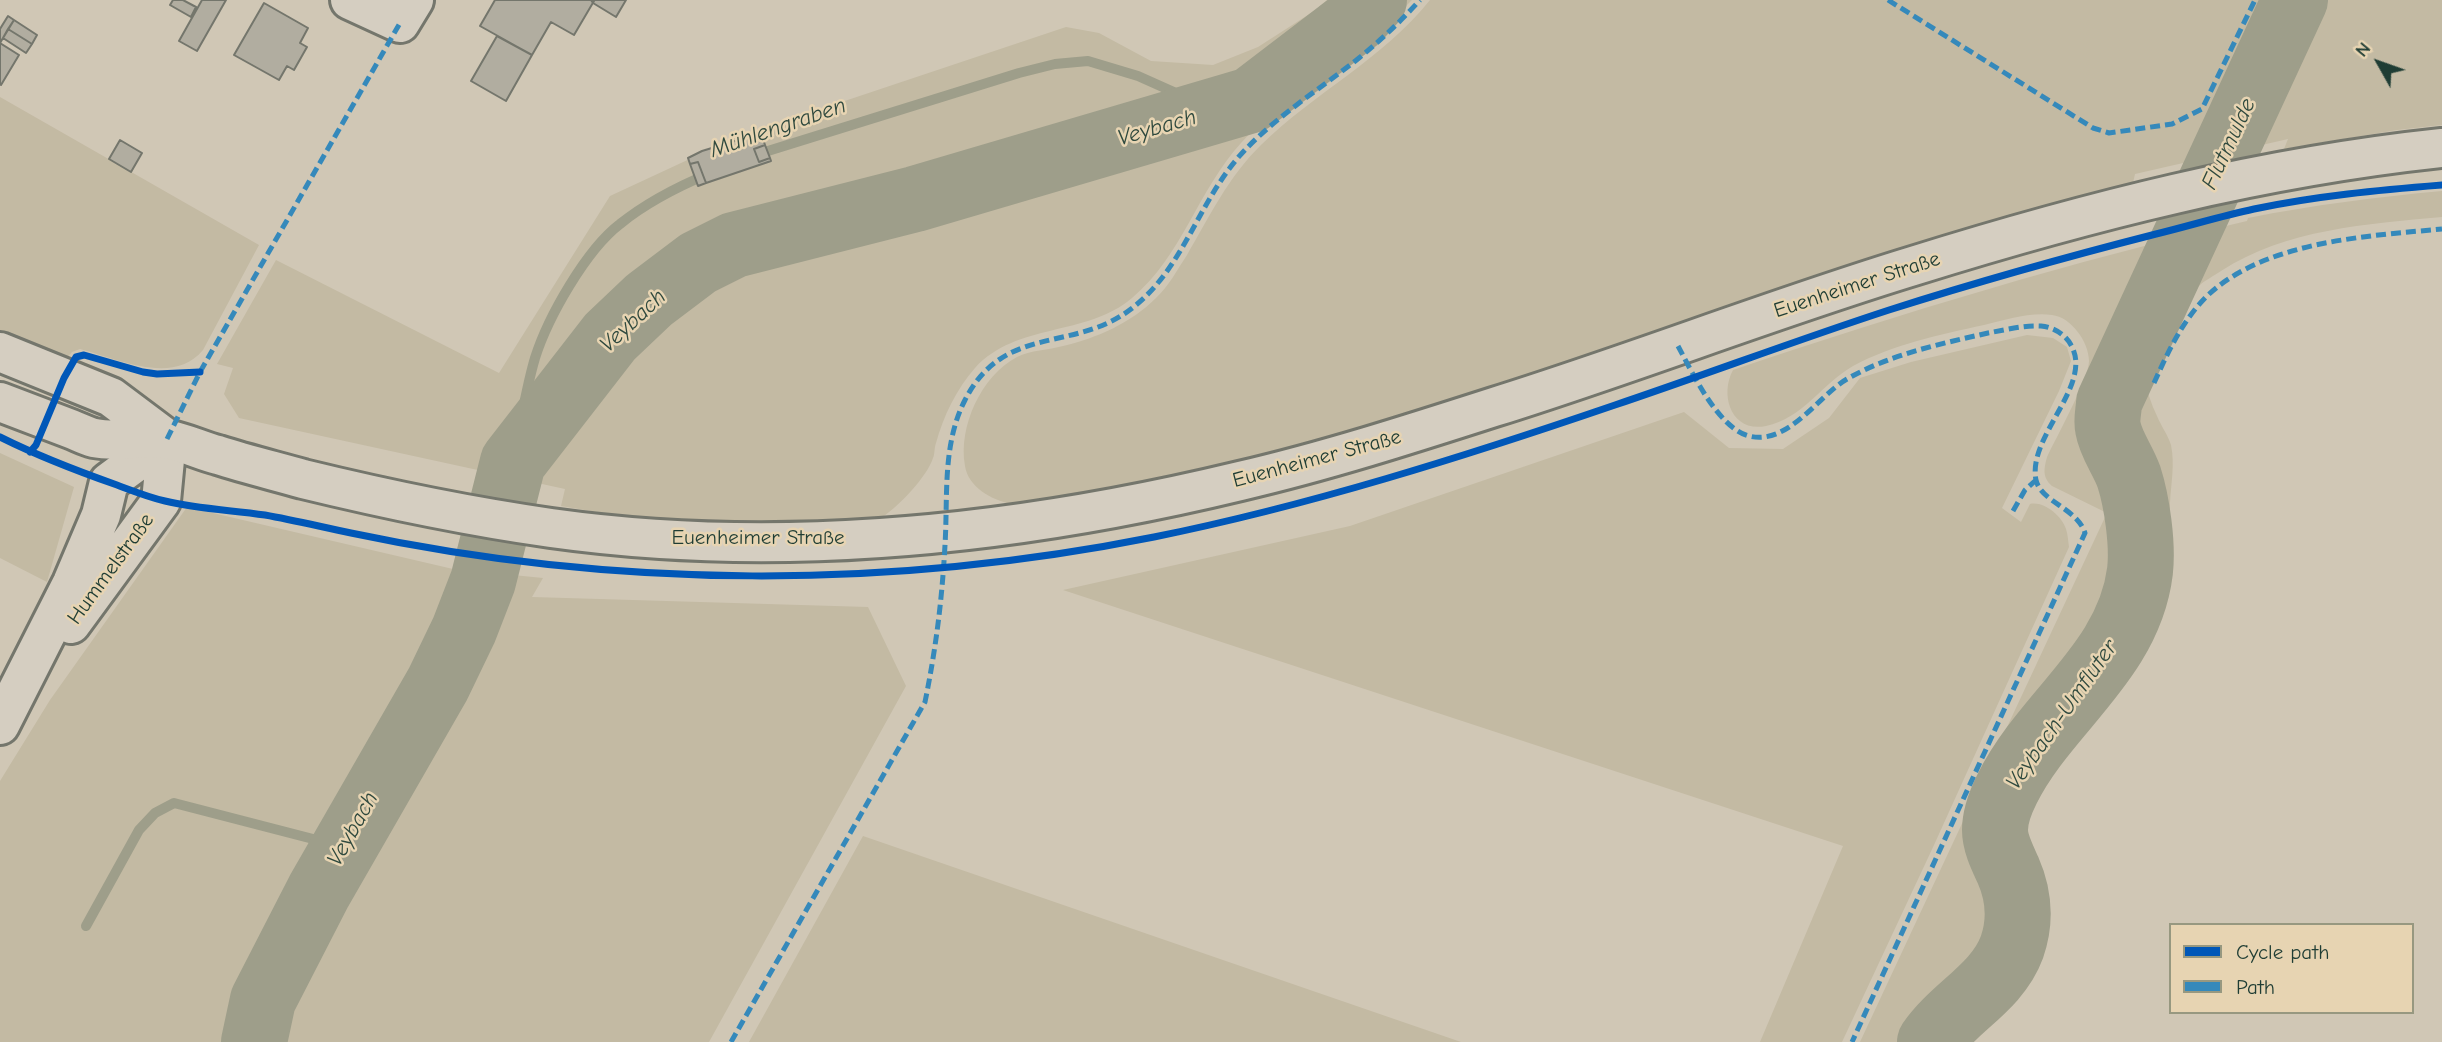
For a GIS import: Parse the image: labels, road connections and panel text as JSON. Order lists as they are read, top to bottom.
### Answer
{
  "streets": {
    "main road": ["Euenheimer Straße", "Hummelstraße"]
  },
  "crossings": [
    ["Euenheimer Straße", "Hummelstraße"]
  ],
  "water": [
    "Mühlengraben",
    "Veybach",
    "Flutmulde",
    "Veybach-Umfluter"
  ],
  "legend": ["Cycle path", "Path"],
  "north": "top left"
}
